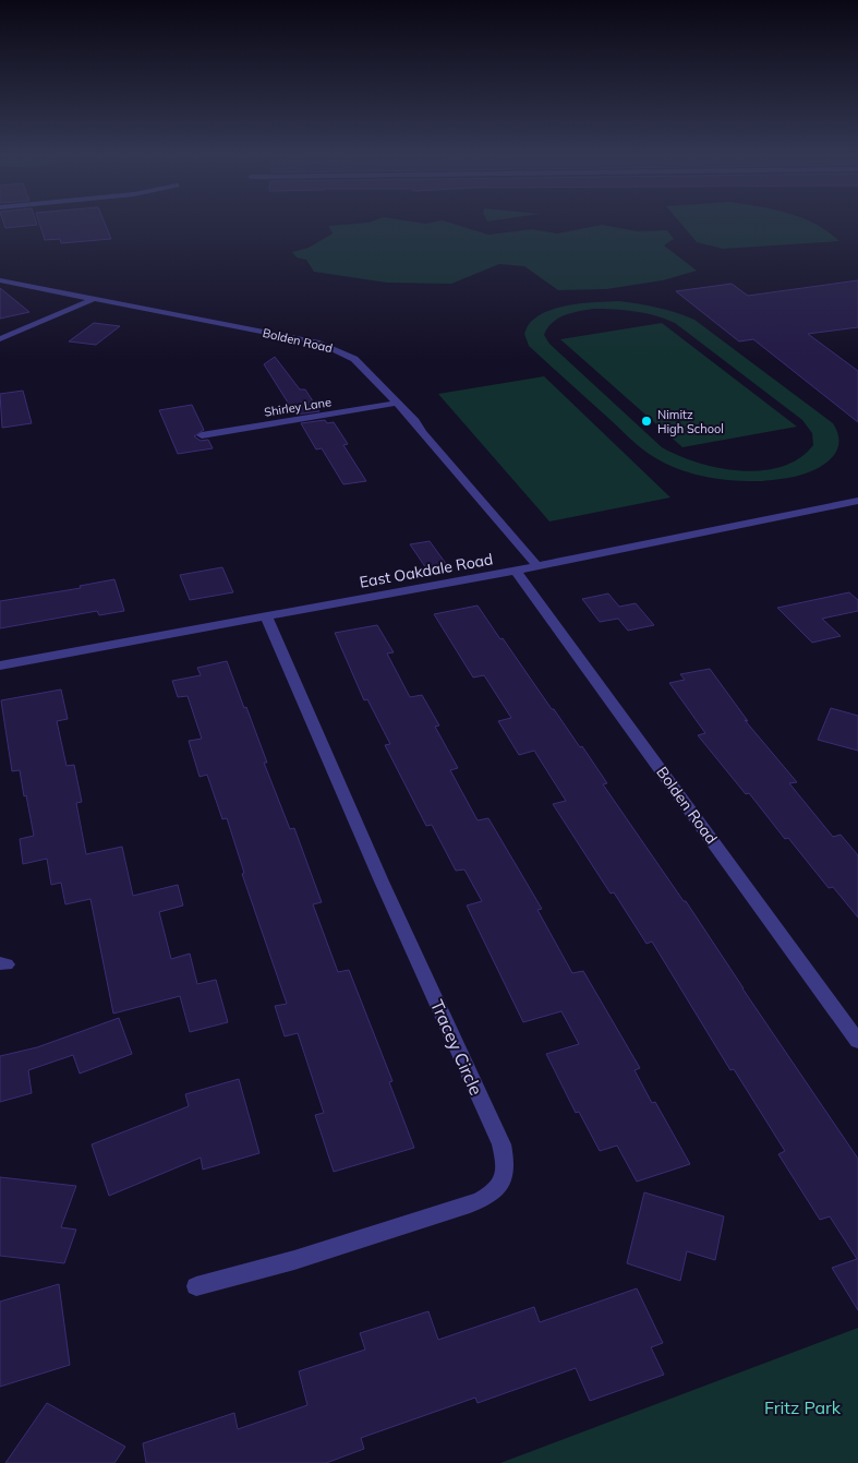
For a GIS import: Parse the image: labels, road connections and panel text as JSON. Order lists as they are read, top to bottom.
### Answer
{
  "streets": {
    "street": [
      "Bolden Road",
      "Shirley Lane",
      "East Oakdale Road",
      "Tracey Circle"
    ]
  },
  "crossings": [
    ["Bolden Road", "Shirley Lane"],
    ["Bolden Road", "East Oakdale Road"],
    ["East Oakdale Road", "Tracey Circle"]
  ],
  "parks": ["Fritz Park"],
  "places": ["Nimitz High School"]
}
